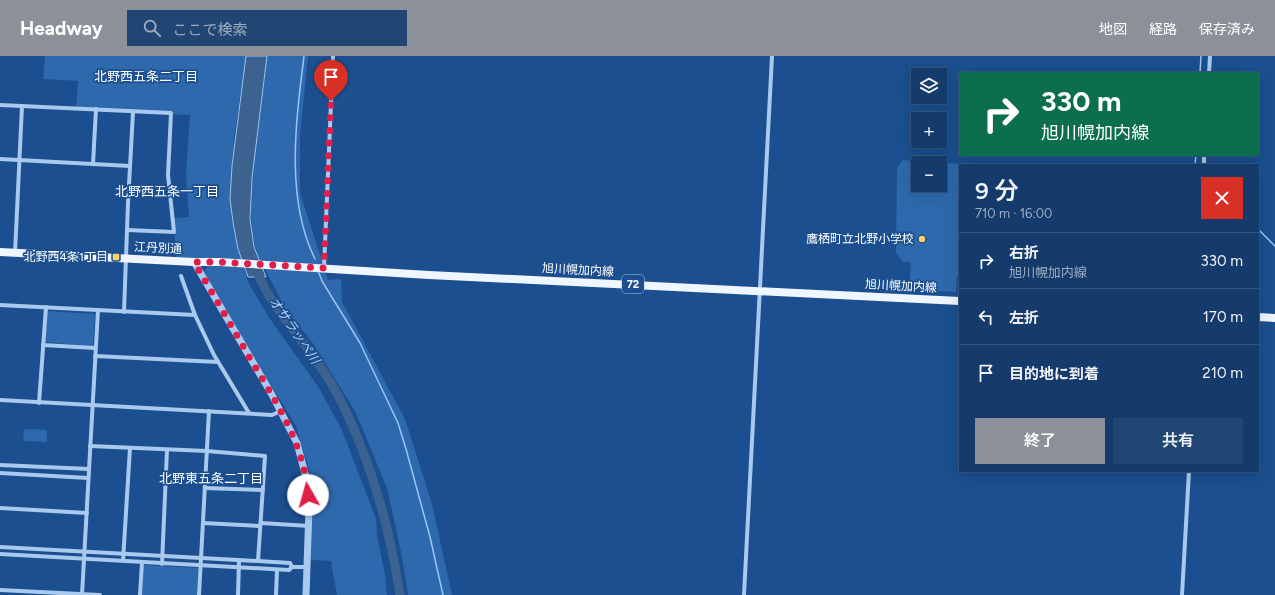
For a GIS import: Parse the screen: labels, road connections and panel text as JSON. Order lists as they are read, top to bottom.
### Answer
{
  "streets": {
    "main road": ["江丹別通", "旭川幌加内線", "72"]
  },
  "crossings": [
    ["江丹別通", "旭川幌加内線"]
  ],
  "districts": ["北野西五条二丁目", "北野西五条一丁目", "北野東五条二丁目"],
  "water": ["オサラッペ川"],
  "places": {
    "other": ["鷹栖町立北野小学校"],
    "transit": ["北野西4条1丁目"]
  },
  "page": {
    "header": "Headway",
    "search": "ここで検索",
    "nav": ["地図", "経路", "保存済み"],
    "map_buttons": ["+", "−"],
    "turn": ["330 m", "旭川幌加内線"],
    "heading": ["9 分", "710 m · 16:00"],
    "list": [
      {
        "name": "右折",
        "note": "旭川幌加内線",
        "value": "330 m"
      },
      {
        "name": "左折",
        "value": "170 m"
      },
      {
        "name": "目的地に到着",
        "value": "210 m"
      }
    ],
    "buttons": ["終了", "共有"]
  }
}
